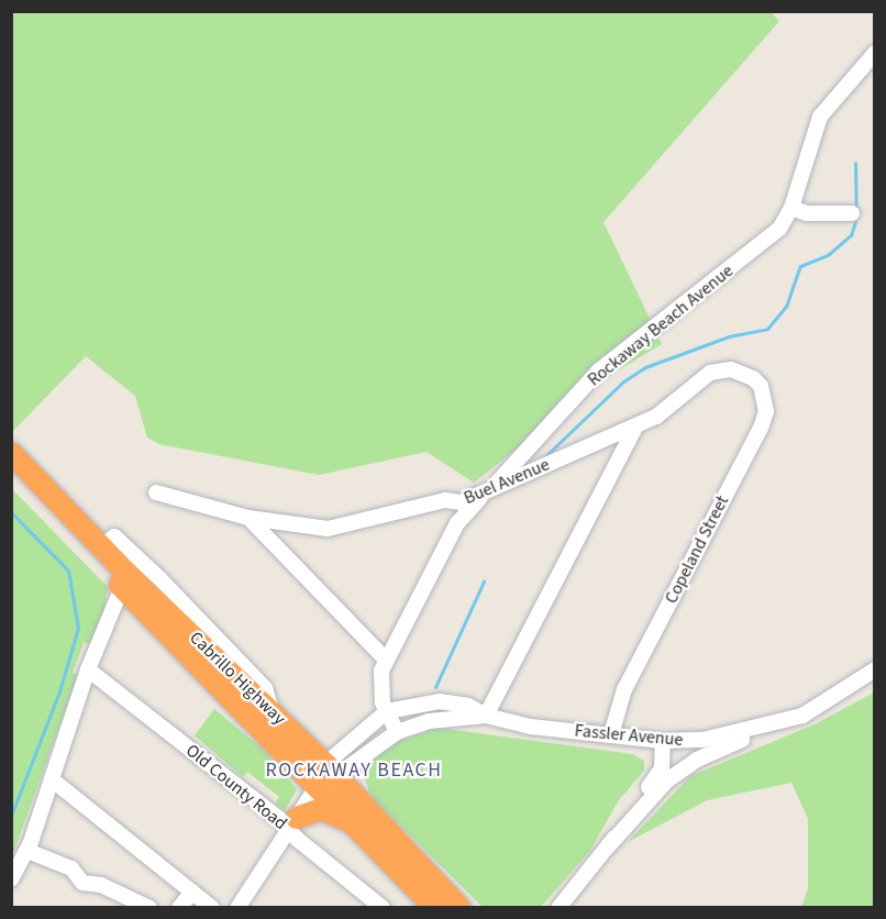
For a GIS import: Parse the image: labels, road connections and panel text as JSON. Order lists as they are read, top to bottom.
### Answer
{
  "streets": {
    "highway": ["Cabrillo Highway"],
    "street": [
      "Rockaway Beach Avenue",
      "Buel Avenue",
      "Copeland Street",
      "Fassler Avenue",
      "Old County Road"
    ]
  },
  "crossings": [
    ["Rockaway Beach Avenue", "Buel Avenue"],
    ["Rockaway Beach Avenue", "Fassler Avenue"],
    ["Buel Avenue", "Copeland Street"],
    ["Copeland Street", "Fassler Avenue"],
    ["Cabrillo Highway", "Fassler Avenue"]
  ],
  "districts": ["ROCKAWAY BEACH"]
}
